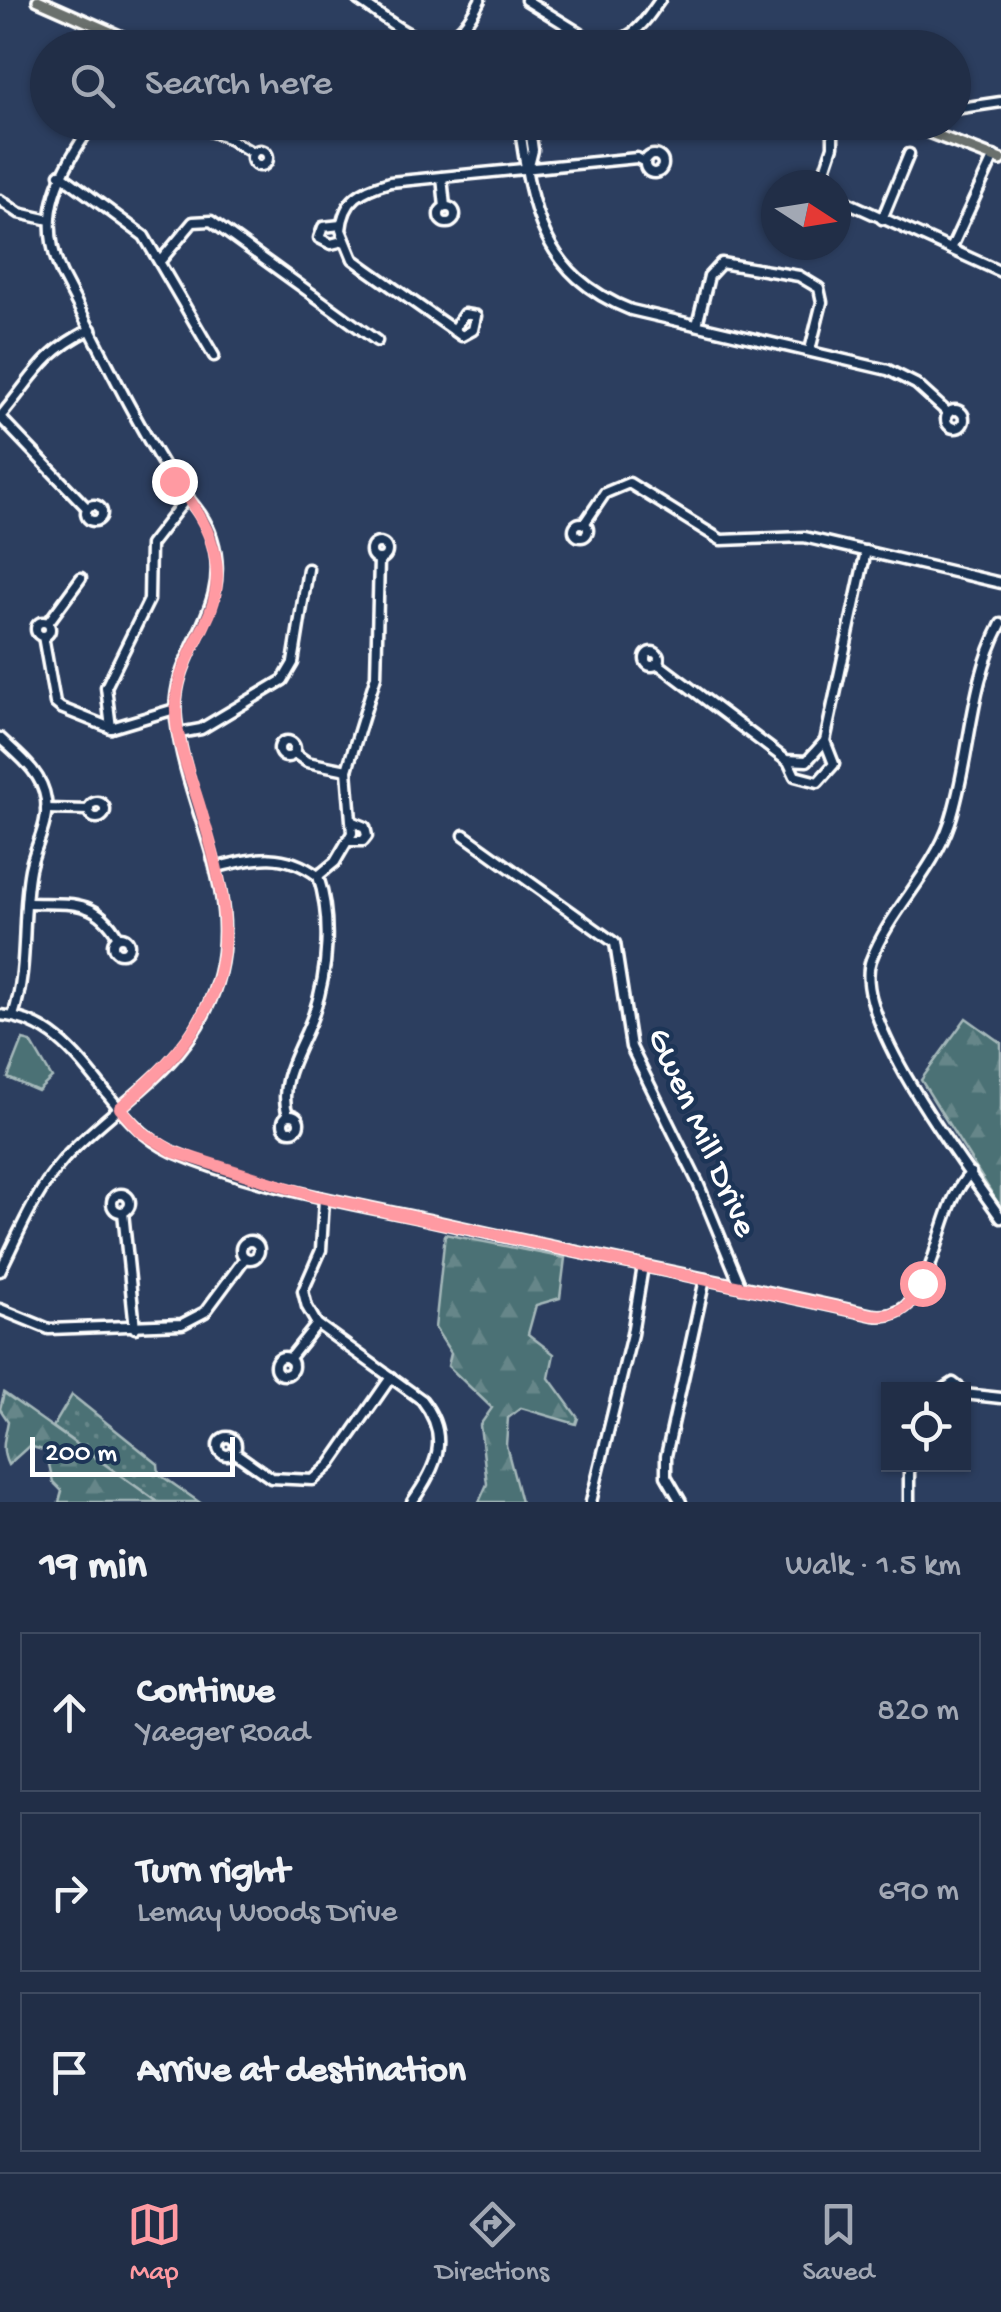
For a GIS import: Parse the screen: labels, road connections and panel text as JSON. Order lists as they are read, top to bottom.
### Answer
{
  "streets": {
    "street": ["Gwen Mill Drive"]
  },
  "scale_bar": "200 m",
  "north": "right",
  "page": {
    "search": "Search here",
    "scale": "200 m",
    "heading": ["19 min", "Walk · 1.5 km"],
    "list": [
      ["Continue", "Yaeger Road", "820 m"],
      ["Turn right", "Lemay Woods Drive", "690 m"],
      "Arrive at destination"
    ],
    "nav": ["Map", "Directions", "Saved"]
  }
}
